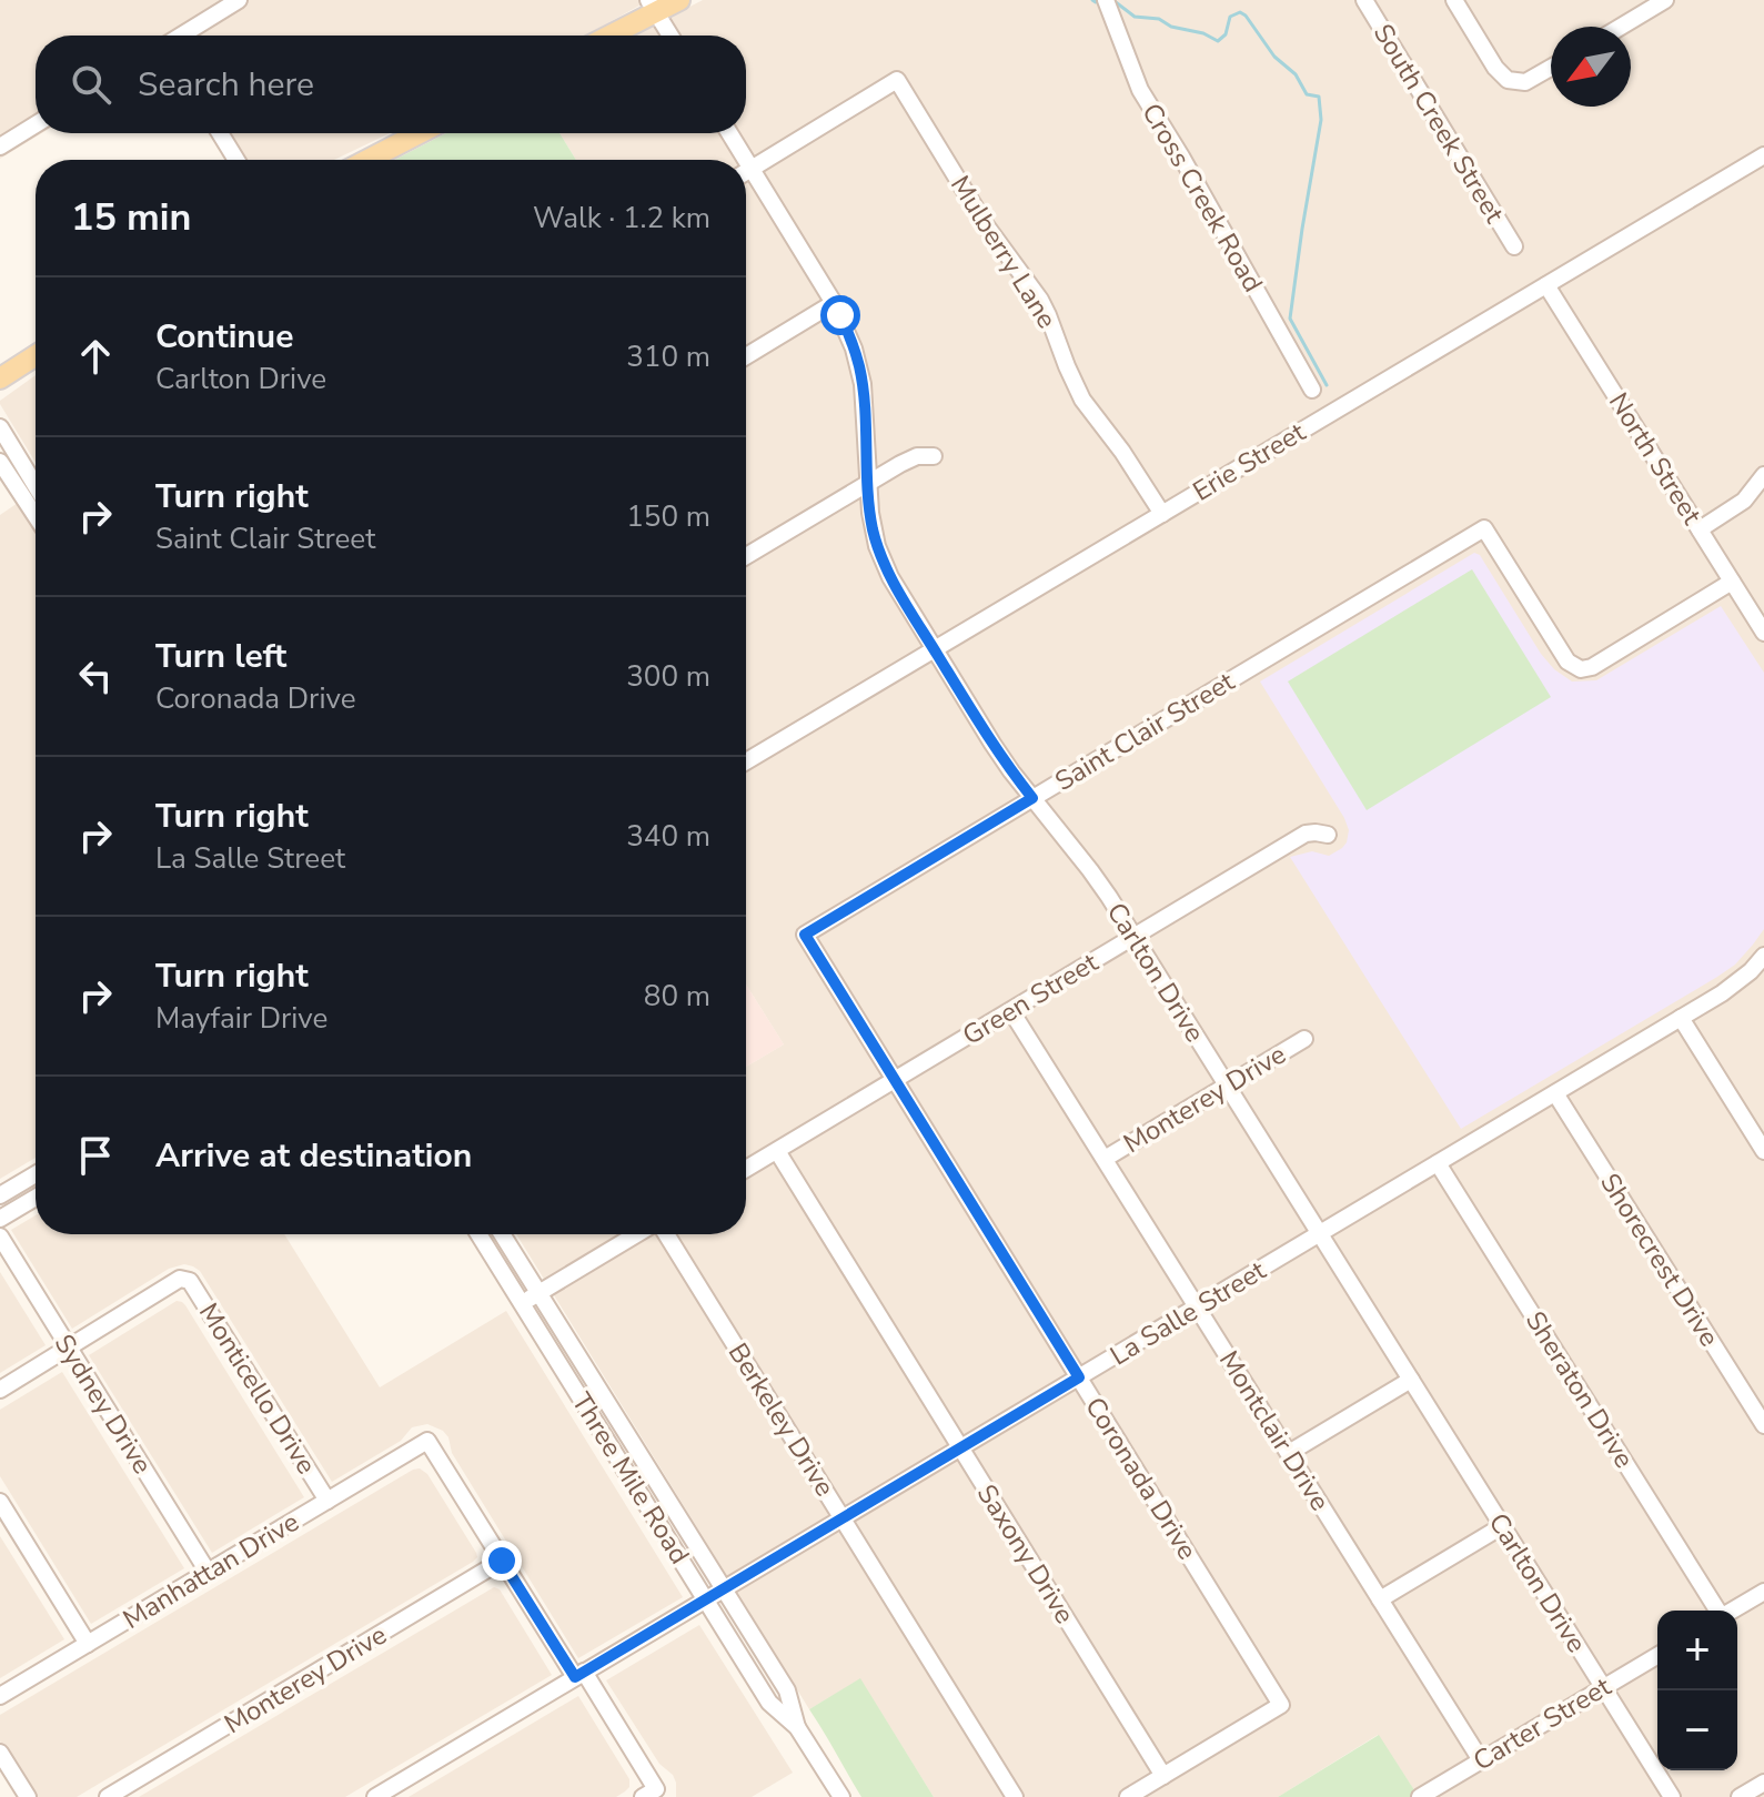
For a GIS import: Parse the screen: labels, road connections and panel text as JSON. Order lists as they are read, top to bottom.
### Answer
{
  "streets": {
    "street": [
      "South Creek Street",
      "Cross Creek Road",
      "Mulberry Lane",
      "North Street",
      "Erie Street",
      "Saint Clair Street",
      "Carlton Drive",
      "Green Street",
      "Monterey Drive",
      "Shorecrest Drive",
      "La Salle Street",
      "Monticello Drive",
      "Sheraton Drive",
      "Sydney Drive",
      "Berkeley Drive",
      "Montclair Drive",
      "Three Mile Road",
      "Coronada Drive",
      "Saxony Drive",
      "Manhattan Drive",
      "Carter Street"
    ]
  },
  "crossings": [
    ["Mulberry Lane", "Erie Street"],
    ["Mulberry Lane", "Carlton Drive"],
    ["North Street", "Erie Street"],
    ["North Street", "Saint Clair Street"],
    ["Erie Street", "Carlton Drive"],
    ["Saint Clair Street", "Carlton Drive"],
    ["Saint Clair Street", "Coronada Drive"],
    ["Carlton Drive", "Green Street"],
    ["Carlton Drive", "Monterey Drive"],
    ["Carlton Drive", "La Salle Street"],
    ["Carlton Drive", "Carter Street"],
    ["Green Street", "Montclair Drive"],
    ["Green Street", "Coronada Drive"],
    ["Green Street", "Saxony Drive"],
    ["Monterey Drive", "Montclair Drive"],
    ["Monterey Drive", "Manhattan Drive"],
    ["Shorecrest Drive", "La Salle Street"],
    ["La Salle Street", "Sheraton Drive"],
    ["La Salle Street", "Berkeley Drive"],
    ["La Salle Street", "Montclair Drive"],
    ["La Salle Street", "Three Mile Road"],
    ["La Salle Street", "Coronada Drive"],
    ["La Salle Street", "Saxony Drive"],
    ["Monticello Drive", "Sydney Drive"],
    ["Monticello Drive", "Manhattan Drive"],
    ["Sydney Drive", "Manhattan Drive"],
    ["Montclair Drive", "Carter Street"],
    ["Coronada Drive", "Saxony Drive"]
  ],
  "north": "bottom left",
  "page": {
    "search": "Search here",
    "heading": ["15 min", "Walk · 1.2 km"],
    "list": [
      ["Continue", "Carlton Drive", "310 m"],
      ["Turn right", "Saint Clair Street", "150 m"],
      ["Turn left", "Coronada Drive", "300 m"],
      ["Turn right", "La Salle Street", "340 m"],
      ["Turn right", "Mayfair Drive", "80 m"],
      "Arrive at destination"
    ],
    "map_buttons": ["+", "−"]
  }
}
